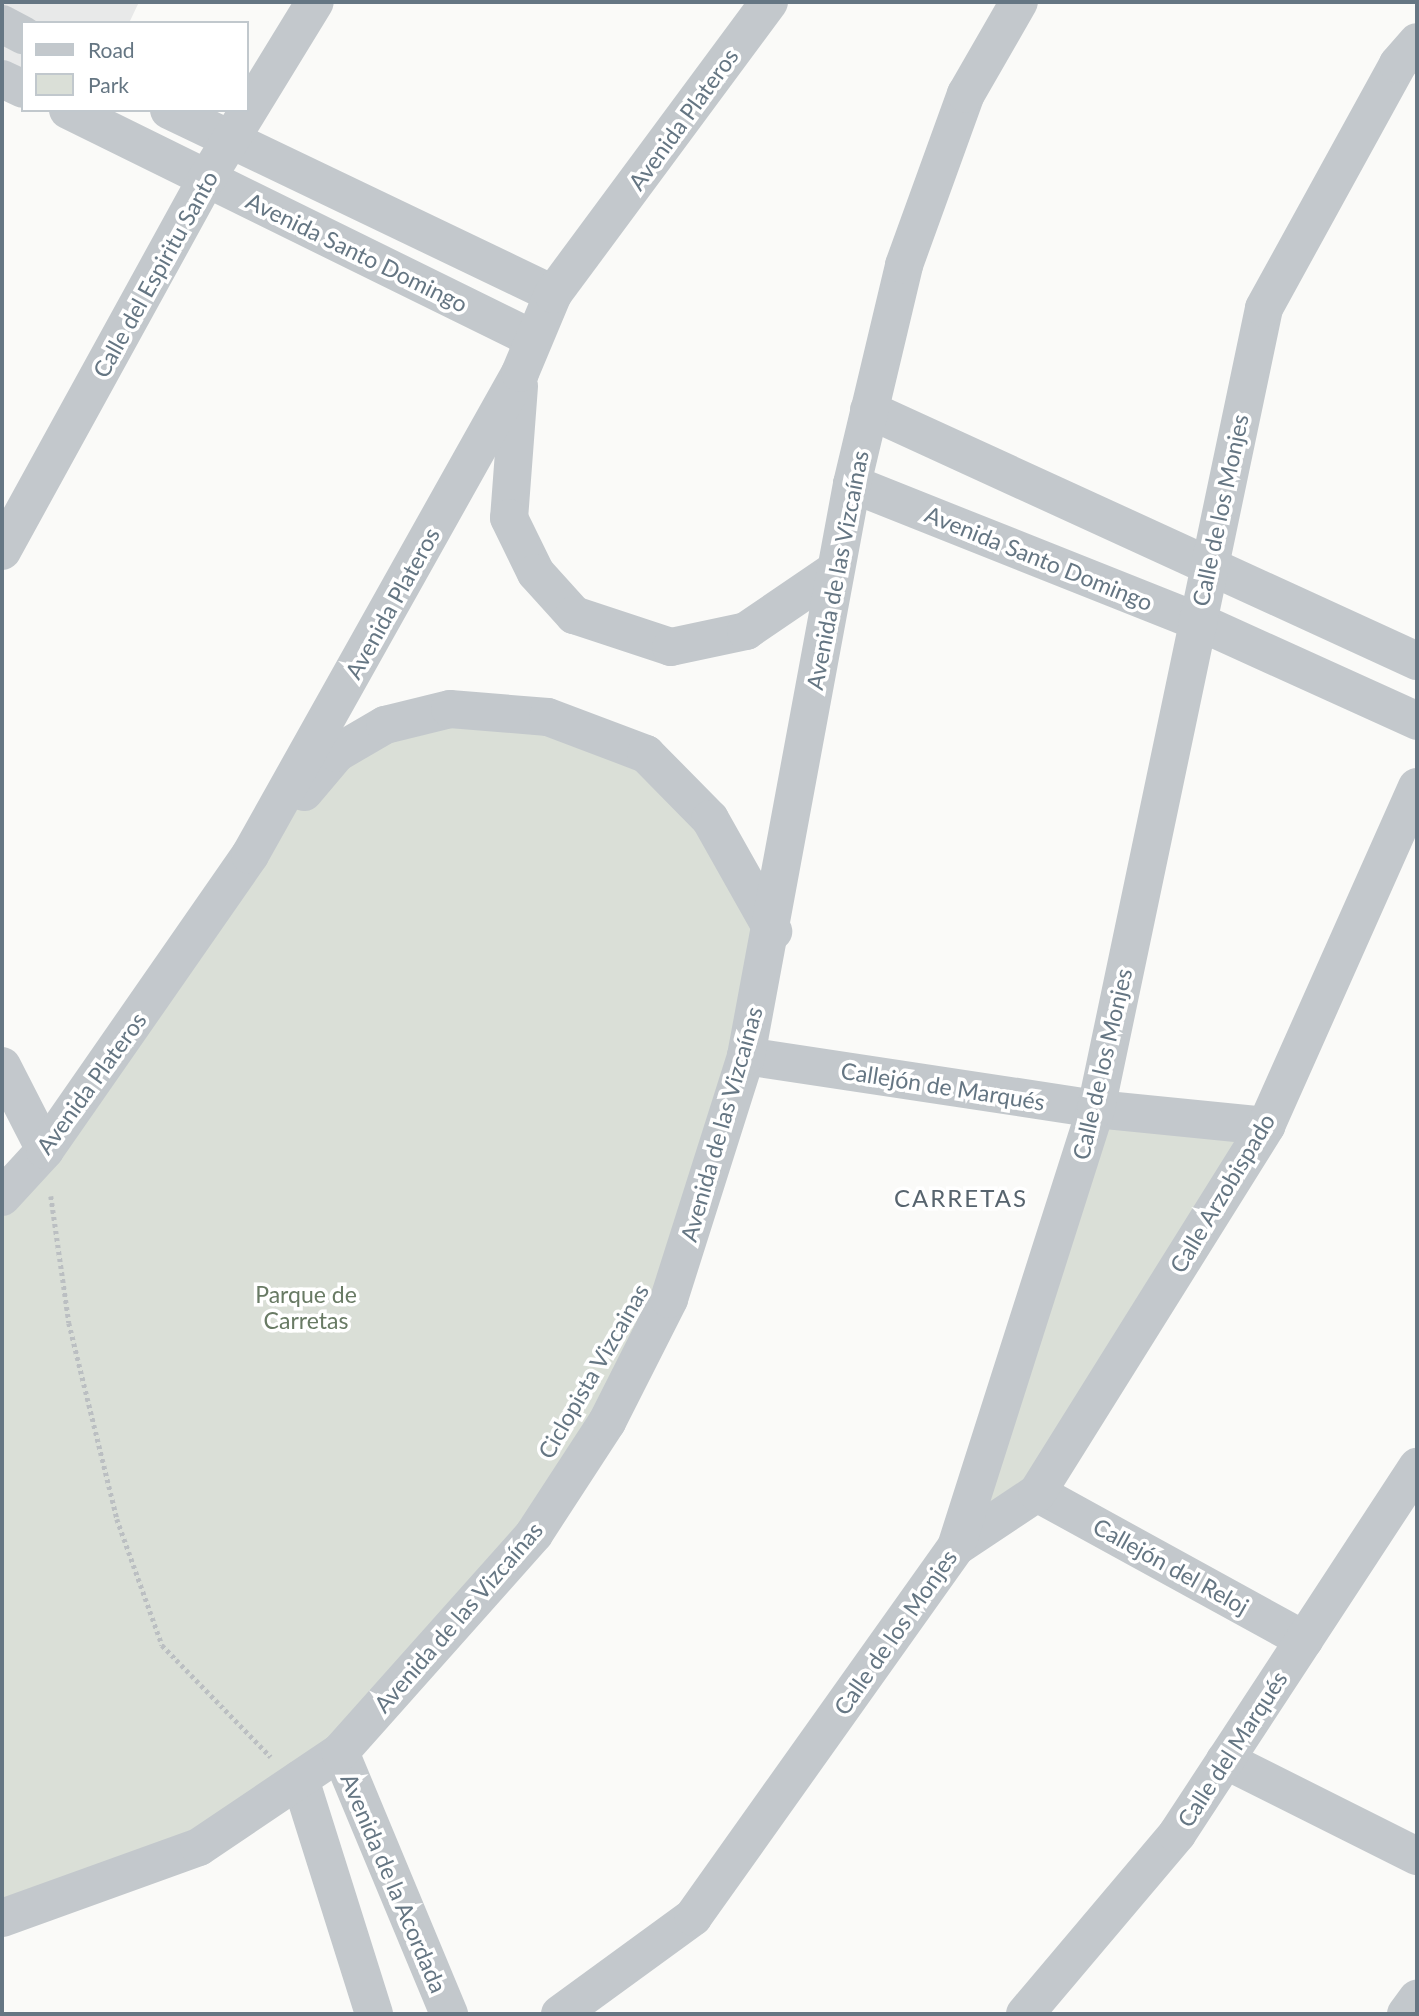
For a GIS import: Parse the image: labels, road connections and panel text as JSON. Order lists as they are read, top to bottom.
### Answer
{
  "streets": {
    "street": [
      "Avenida Plateros",
      "Avenida Santo Domingo",
      "Calle del Espiritu Santo",
      "Calle de los Monjes",
      "Avenida de las Vizcaínas",
      "Callejón de Marqués",
      "Calle Arzobispado",
      "Callejón del Reloj",
      "Calle del Marqués",
      "Avenida de la Acordada"
    ]
  },
  "crossings": [
    ["Avenida Plateros", "Avenida Santo Domingo"],
    ["Avenida Santo Domingo", "Calle del Espiritu Santo"],
    ["Avenida Santo Domingo", "Calle de los Monjes"],
    ["Avenida Santo Domingo", "Avenida de las Vizcaínas"],
    ["Calle de los Monjes", "Callejón de Marqués"],
    ["Calle de los Monjes", "Calle Arzobispado"],
    ["Avenida de las Vizcaínas", "Callejón de Marqués"],
    ["Avenida de las Vizcaínas", "Avenida de la Acordada"],
    ["Callejón de Marqués", "Calle Arzobispado"],
    ["Calle Arzobispado", "Callejón del Reloj"],
    ["Callejón del Reloj", "Calle del Marqués"]
  ],
  "districts": ["CARRETAS"],
  "parks": ["Parque de Carretas"],
  "legend": ["Road", "Park"]
}
